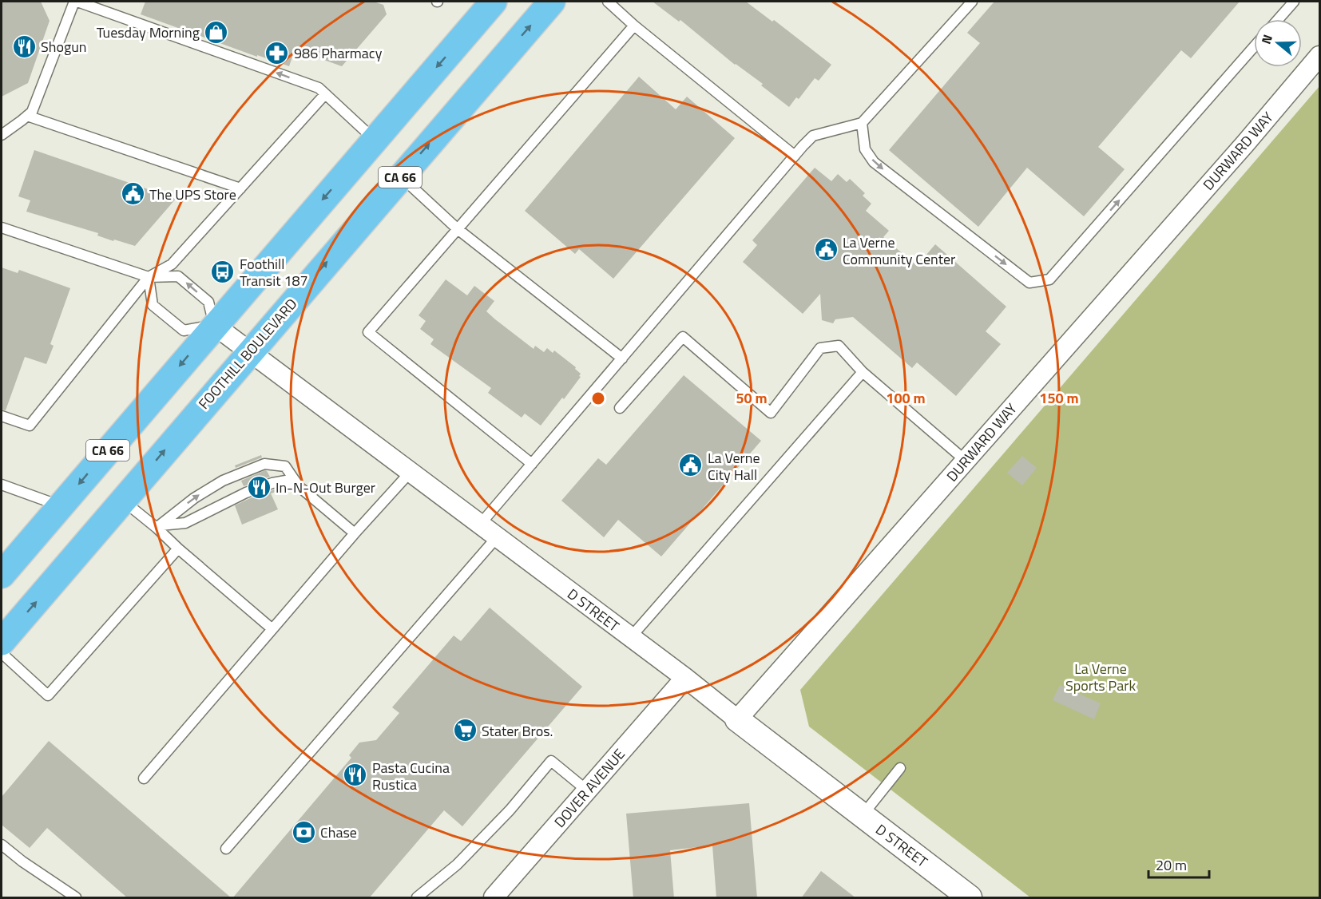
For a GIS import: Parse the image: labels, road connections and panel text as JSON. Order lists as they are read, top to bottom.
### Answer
{
  "streets": {
    "main road": ["CA 66", "FOOTHILL BOULEVARD"],
    "street": ["DURWARD WAY", "D STREET", "DOVER AVENUE"]
  },
  "crossings": [
    ["DURWARD WAY", "D STREET"],
    ["CA 66", "D STREET"],
    ["FOOTHILL BOULEVARD", "D STREET"],
    ["D STREET", "DOVER AVENUE"]
  ],
  "parks": ["La Verne Sports Park"],
  "places": {
    "shop": ["Tuesday Morning"],
    "restaurant": ["Shogun", "In-N-Out Burger", "Pasta Cucina Rustica"],
    "pharmacy": ["986 Pharmacy"],
    "public building": ["The UPS Store", "La Verne Community Center", "La Verne City Hall"],
    "bus stop": ["Foothill Transit 187"],
    "supermarket": ["Stater Bros."],
    "bank": ["Chase"]
  },
  "scale_bar": "20 m",
  "north": "left",
  "rings": ["50 m", "100 m", "150 m"]
}
